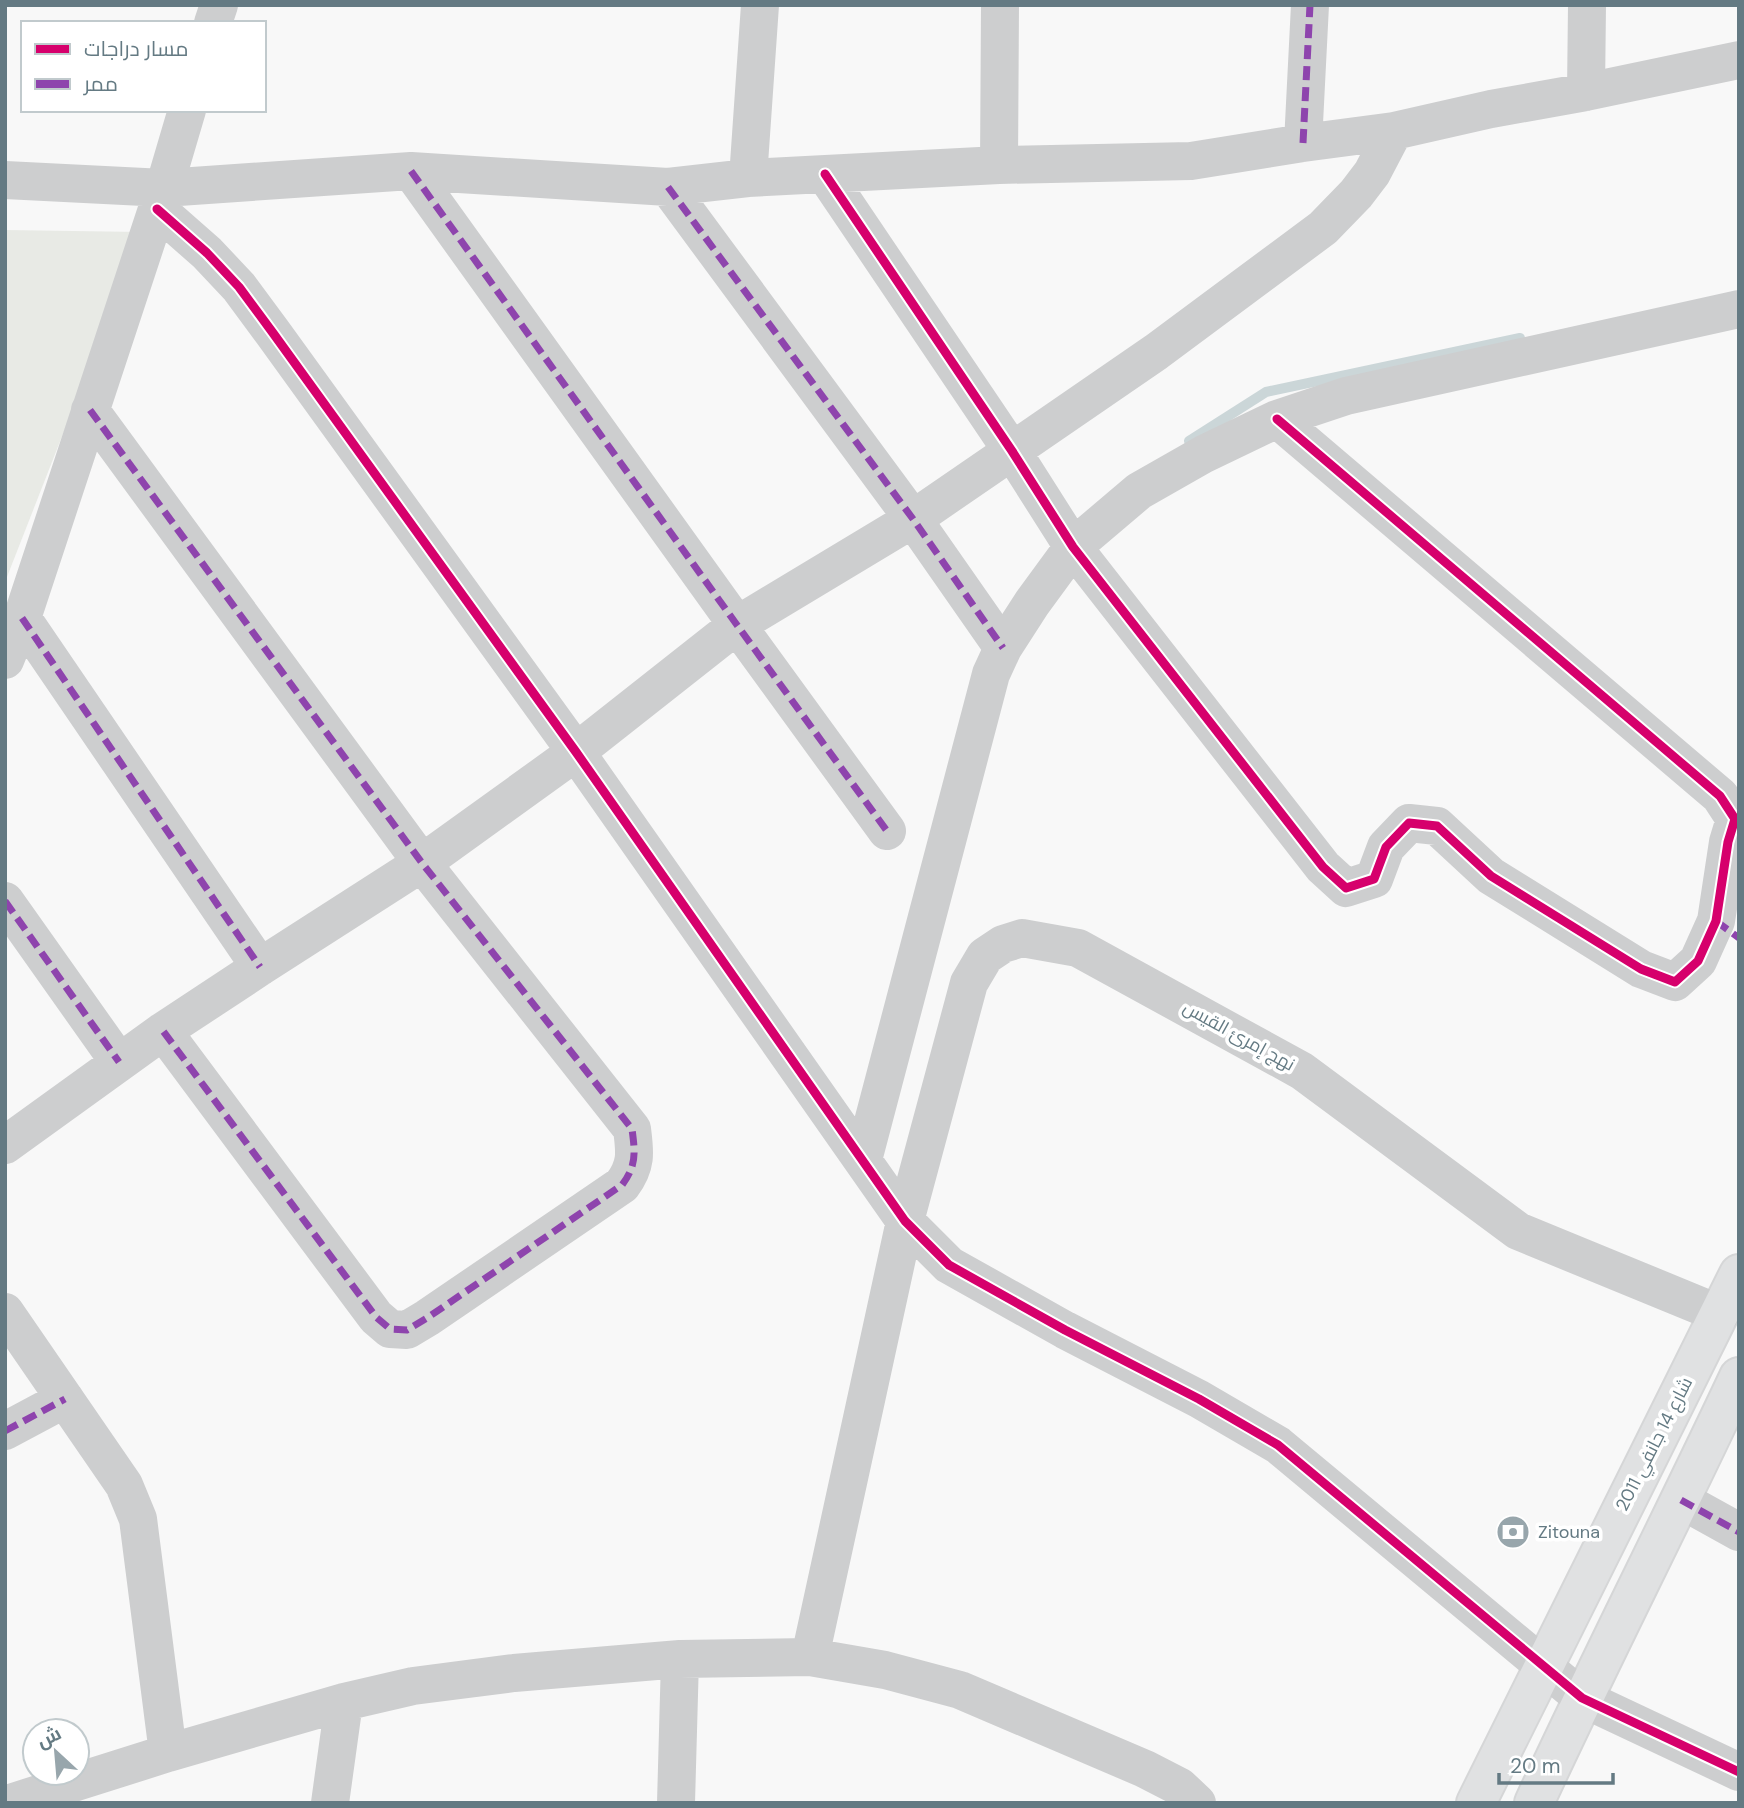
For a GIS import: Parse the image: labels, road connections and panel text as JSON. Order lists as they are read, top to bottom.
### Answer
{
  "streets": {
    "main road": ["شارع 14 جانفي 2011"],
    "street": ["نهج إمرئ القيس"]
  },
  "crossings": [
    ["نهج إمرئ القيس", "شارع 14 جانفي 2011"]
  ],
  "places": {
    "bank": ["Zitouna"]
  },
  "legend": ["مسار دراجات", "ممر"],
  "scale_bar": "20 m",
  "north": "top left"
}
